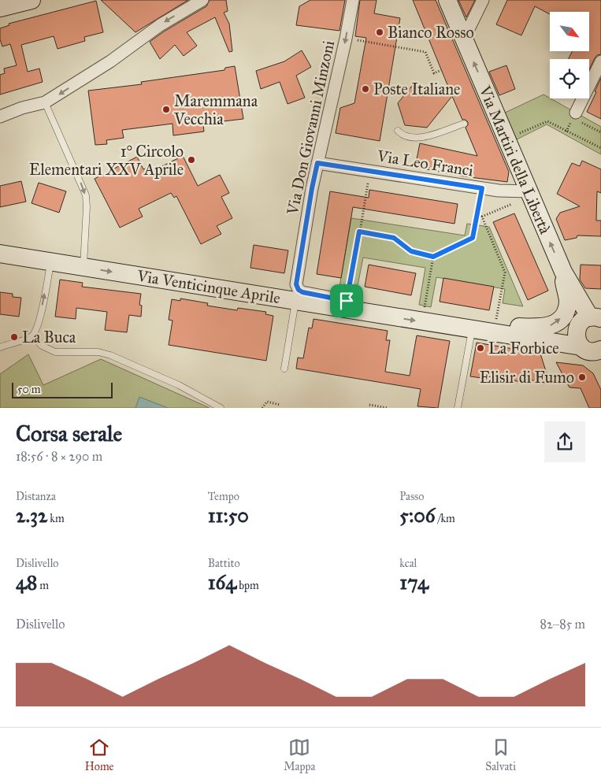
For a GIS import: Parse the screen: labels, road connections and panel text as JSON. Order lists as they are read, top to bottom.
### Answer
{
  "streets": {
    "main road": ["Via Martiri della Libertà", "Via Venticinque Aprile"],
    "street": ["Via Don Giovanni Minzoni", "Via Leo Franci"]
  },
  "crossings": [
    ["Via Don Giovanni Minzoni", "Via Leo Franci"],
    ["Via Don Giovanni Minzoni", "Via Venticinque Aprile"],
    ["Via Martiri della Libertà", "Via Leo Franci"],
    ["Via Martiri della Libertà", "Via Venticinque Aprile"]
  ],
  "one_way": ["Via Don Giovanni Minzoni", "Via Martiri della Libertà", "Via Venticinque Aprile"],
  "places": [
    "Bianco Rosso",
    "Poste Italiane",
    "Maremmana Vecchia",
    "1° Circolo Elementari XXV Aprile",
    "La Buca",
    "La Forbice",
    "Elisir di Fumo"
  ],
  "scale_bar": "50 m",
  "north": "bottom right",
  "page": {
    "scale": "50 m",
    "heading": ["Corsa serale", "18:56 · 8 × 290 m"],
    "stats": [
      ["Distanza", "2.32 km"],
      ["Tempo", "11:50"],
      ["Passo", "5:06 /km"],
      ["Dislivello", "48 m"],
      ["Battito", "164 bpm"],
      ["kcal", "174"]
    ],
    "chart": ["Dislivello", "82–85 m"],
    "tabs": ["Home", "Mappa", "Salvati"]
  }
}
